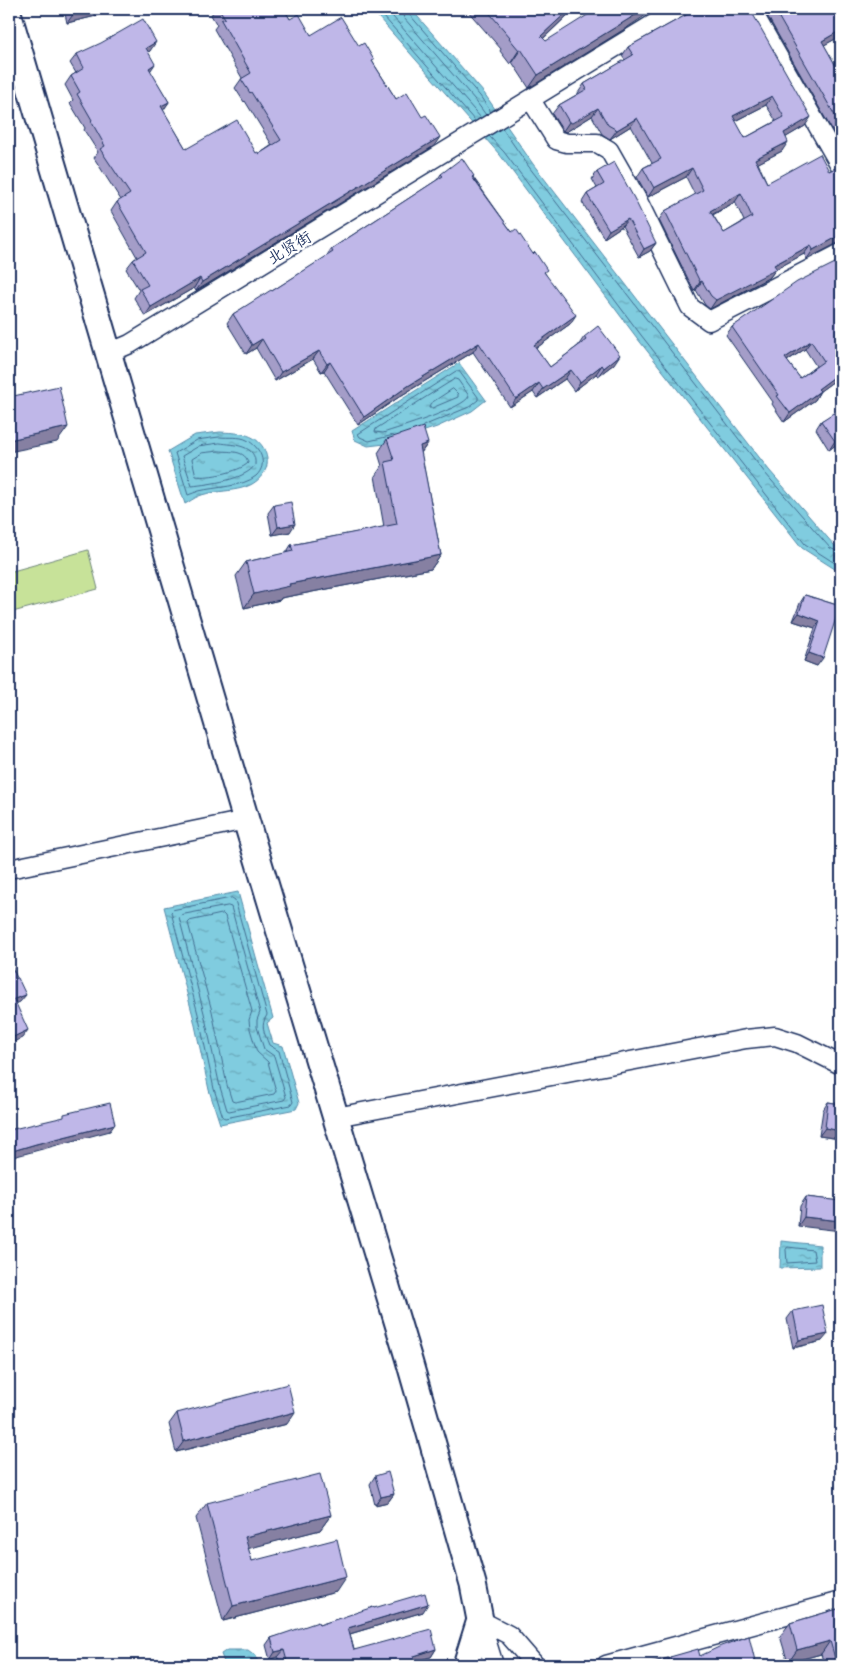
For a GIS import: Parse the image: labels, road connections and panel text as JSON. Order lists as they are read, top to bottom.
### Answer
{
  "streets": {
    "street": ["北贤街"]
  }
}
